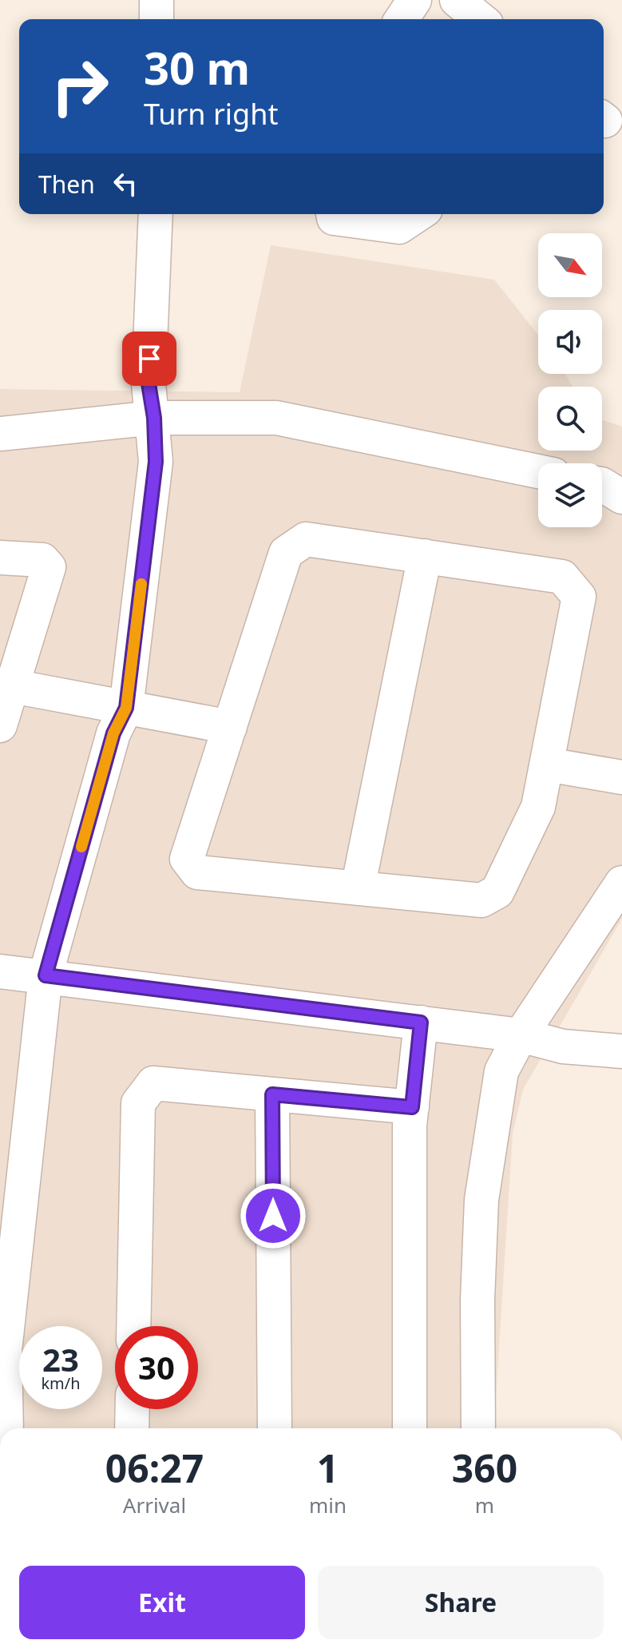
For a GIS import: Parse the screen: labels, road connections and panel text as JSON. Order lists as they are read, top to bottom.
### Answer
{
  "north": "bottom right",
  "page": {
    "turn": ["30 m", "Turn right"],
    "then": "Then",
    "speed": "23 km/h",
    "limit": "30",
    "eta": [
      "06:27",
      "Arrival",
      "1",
      "min",
      "360",
      "m"
    ],
    "buttons": ["Exit", "Share"]
  }
}
